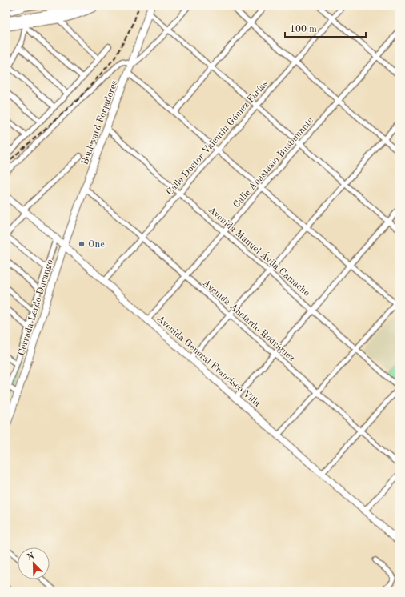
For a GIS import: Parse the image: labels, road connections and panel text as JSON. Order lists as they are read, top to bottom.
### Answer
{
  "streets": {
    "main road": ["Boulevard Forjadores", "Cerrada Lerdo Durango", "Avenida General Francisco Villa"],
    "street": [
      "Calle Doctor Valentín Gómez Farías",
      "Calle Anastasio Bustamante",
      "Avenida Manuel Ávila Camacho",
      "Avenida Abelardo Rodríguez"
    ]
  },
  "crossings": [
    ["Boulevard Forjadores", "Avenida Manuel Ávila Camacho"],
    ["Boulevard Forjadores", "Cerrada Lerdo Durango"],
    ["Boulevard Forjadores", "Avenida Abelardo Rodríguez"],
    ["Boulevard Forjadores", "Avenida General Francisco Villa"],
    ["Calle Doctor Valentín Gómez Farías", "Avenida Manuel Ávila Camacho"],
    ["Calle Doctor Valentín Gómez Farías", "Avenida Abelardo Rodríguez"],
    ["Calle Doctor Valentín Gómez Farías", "Avenida General Francisco Villa"],
    ["Calle Anastasio Bustamante", "Avenida Manuel Ávila Camacho"],
    ["Calle Anastasio Bustamante", "Avenida Abelardo Rodríguez"],
    ["Calle Anastasio Bustamante", "Avenida General Francisco Villa"],
    ["Cerrada Lerdo Durango", "Avenida General Francisco Villa"]
  ],
  "places": ["One"],
  "scale_bar": "100 m",
  "north": "top left"
}
